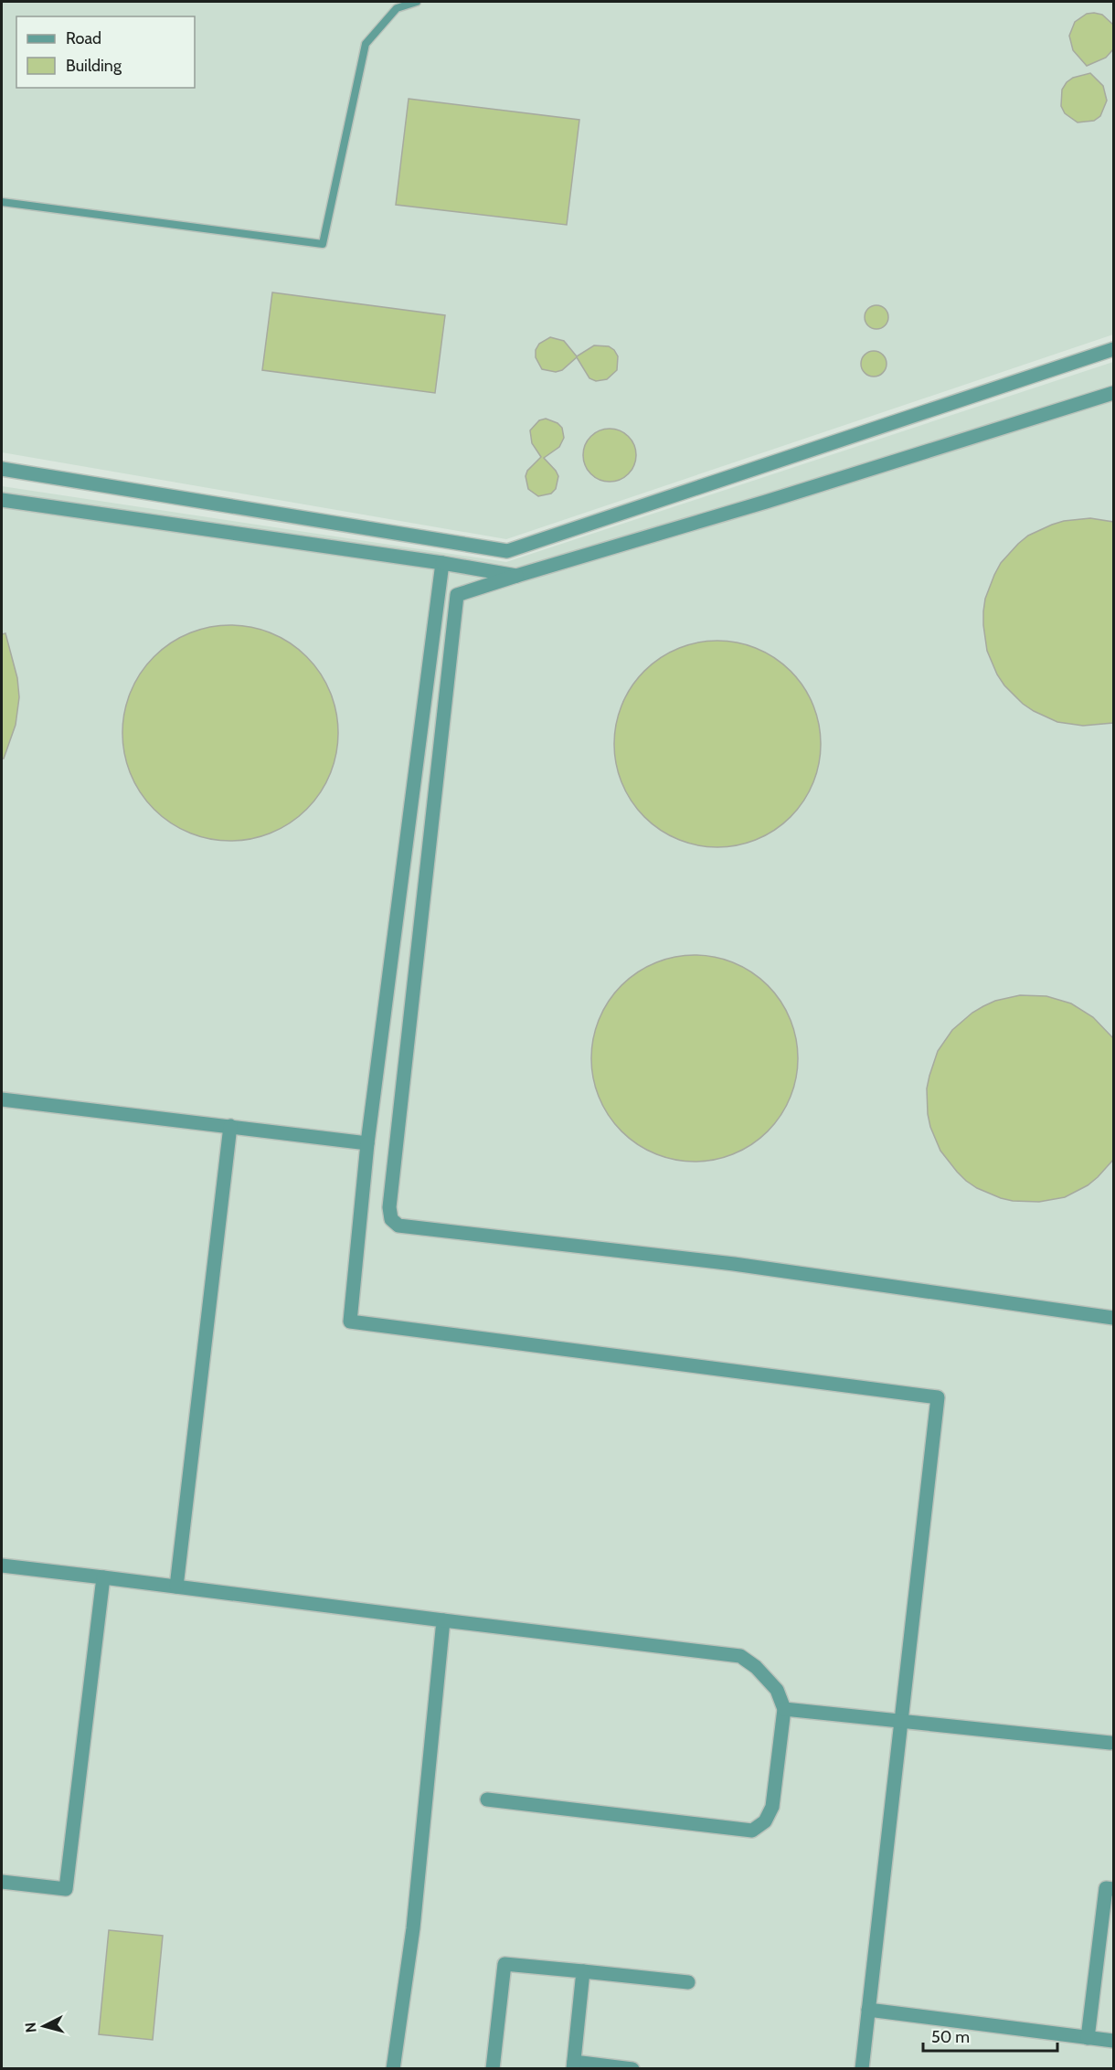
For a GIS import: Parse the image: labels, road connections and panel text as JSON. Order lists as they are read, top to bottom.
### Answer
{
  "legend": ["Road", "Building"],
  "scale_bar": "50 m",
  "north": "left"
}
